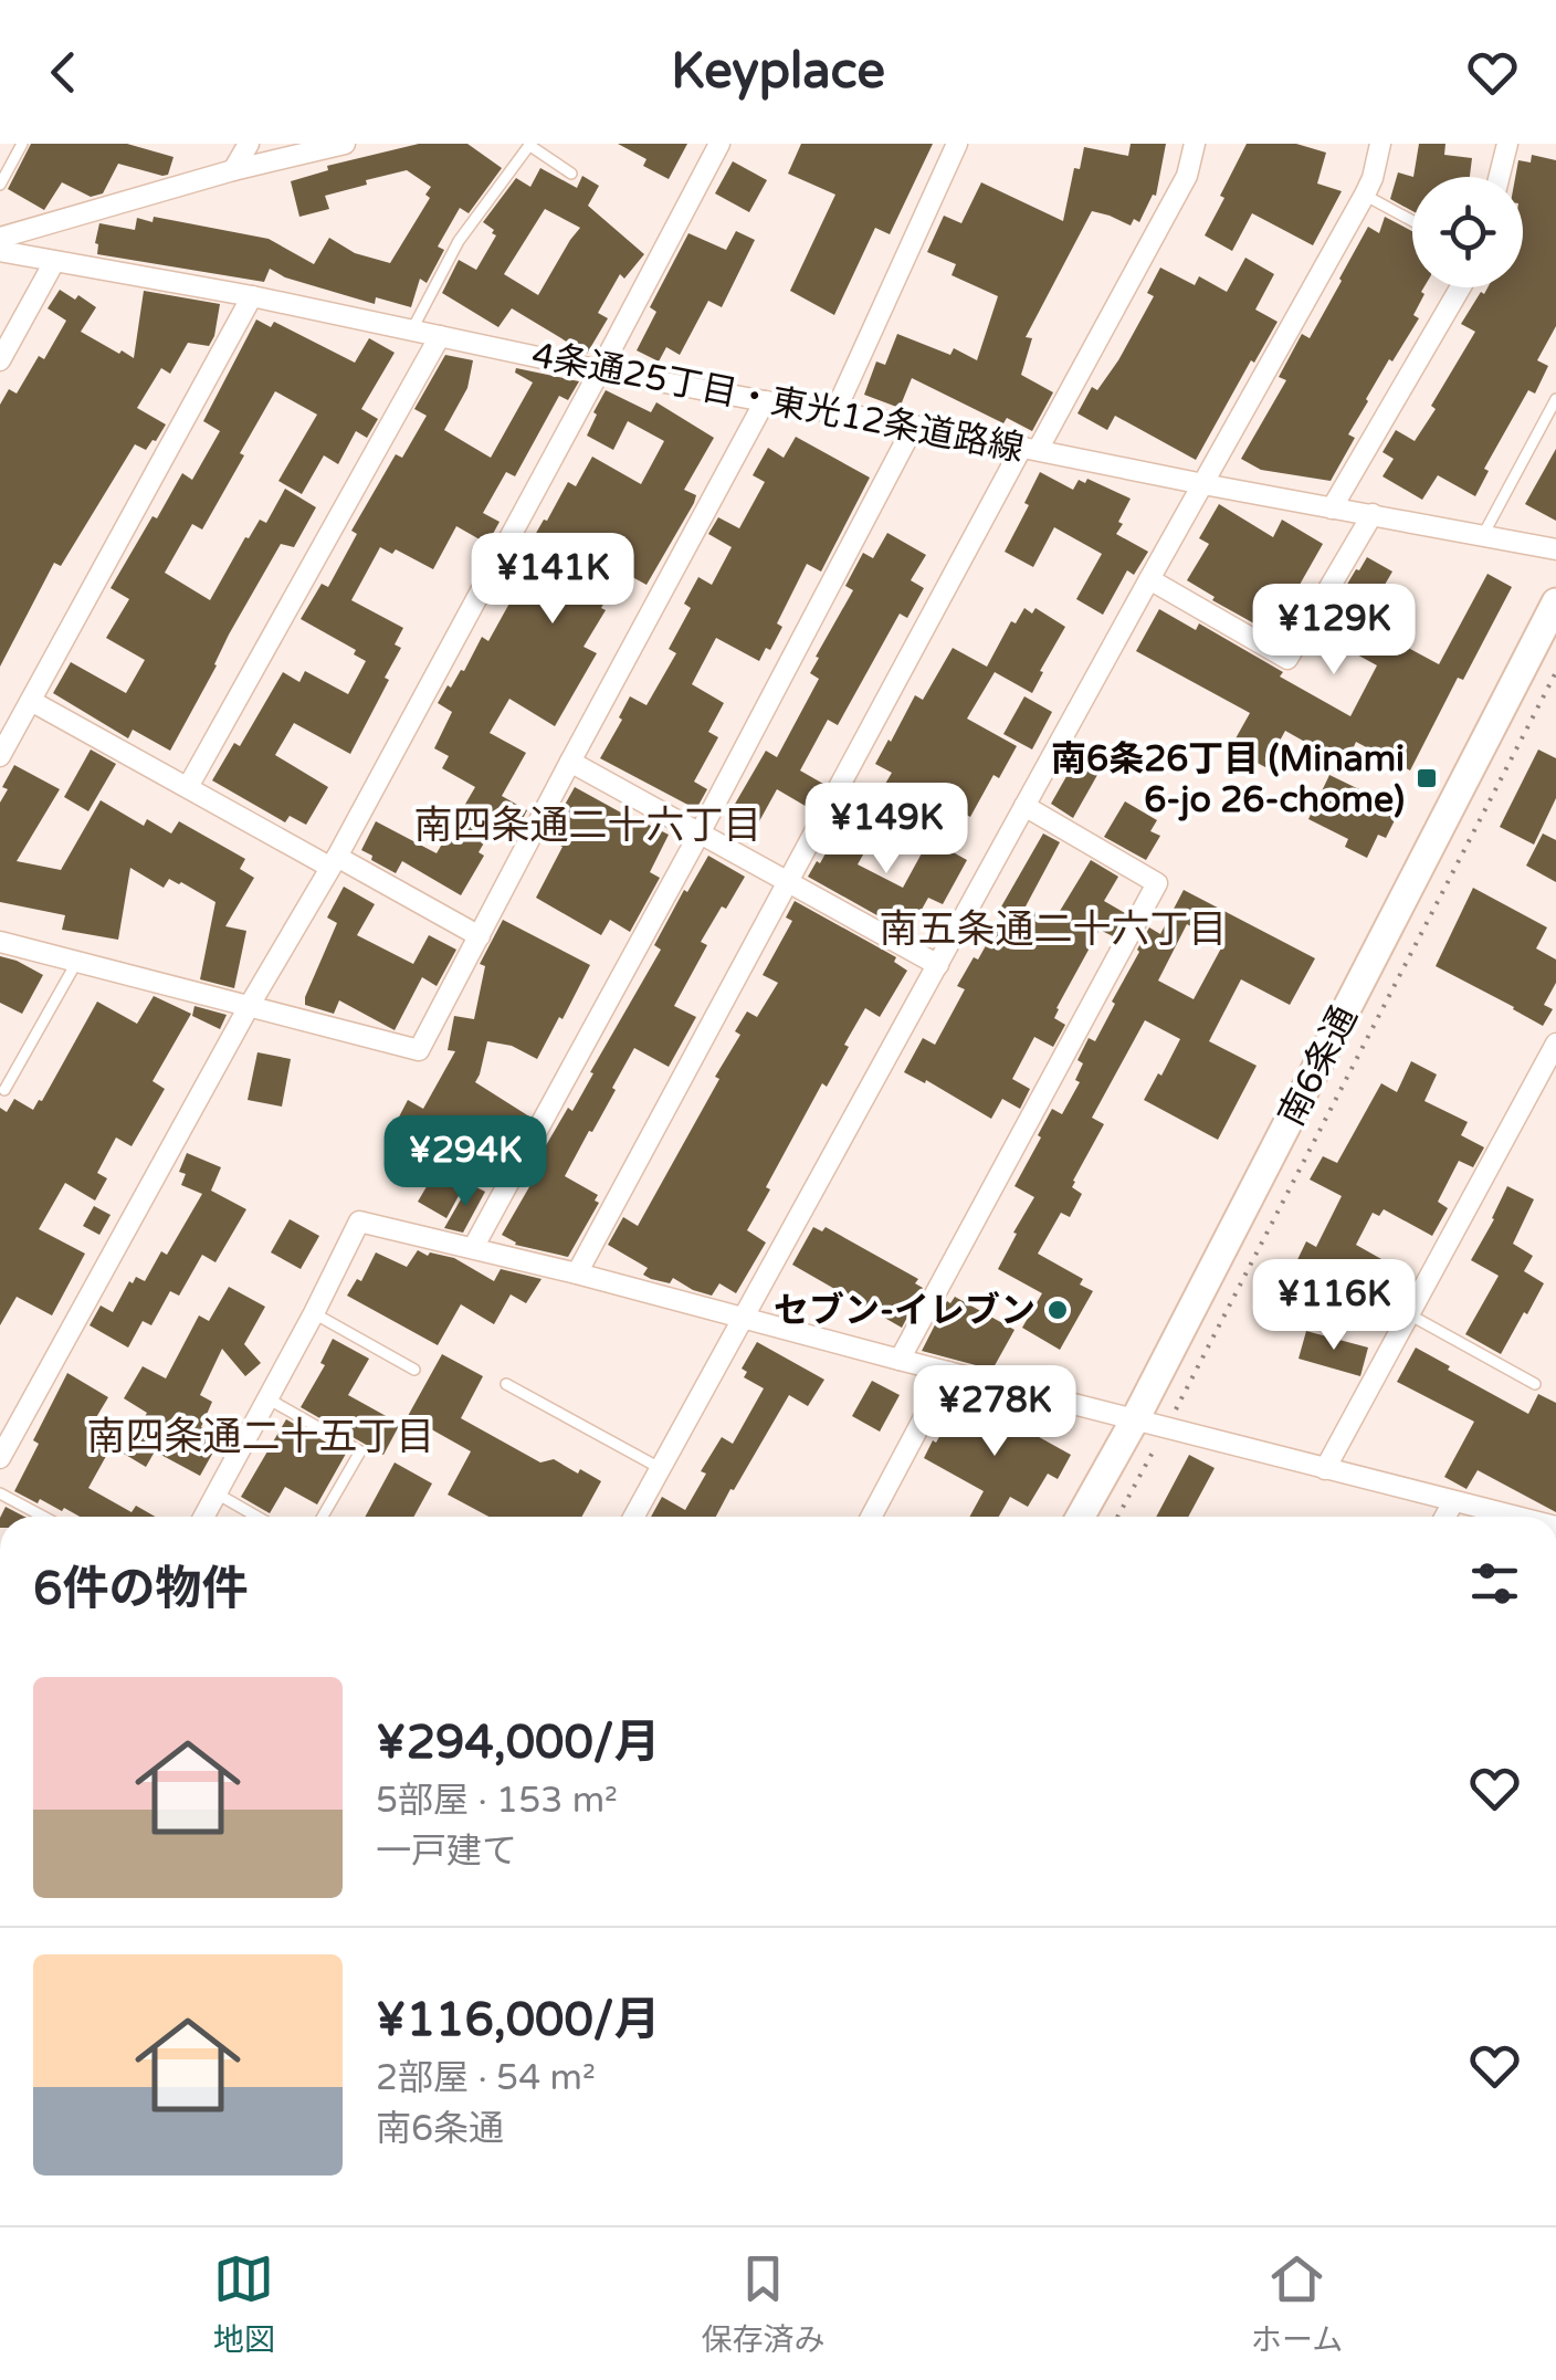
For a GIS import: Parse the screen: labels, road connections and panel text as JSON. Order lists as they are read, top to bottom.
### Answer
{
  "streets": {
    "street": ["4条通25丁目・東光12条道路線", "南6条通"]
  },
  "districts": ["南四条通二十六丁目", "南五条通二十六丁目", "南四条通二十五丁目"],
  "places": {
    "transit": ["南6条26丁目 (Minami 6-jo 26-chome)"],
    "other": ["セブン-イレブン"]
  },
  "page": {
    "header": "Keyplace",
    "price": [
      "¥141K",
      "¥129K",
      "¥149K",
      "¥294K",
      "¥116K",
      "¥278K"
    ],
    "heading": "6件の物件",
    "list": [
      {
        "name": "¥294,000/月",
        "note": "5部屋 · 153 m² · 一戸建て"
      },
      {
        "name": "¥116,000/月",
        "note": "2部屋 · 54 m² · 南6条通"
      }
    ],
    "tabs": ["地図", "保存済み", "ホーム"]
  }
}
